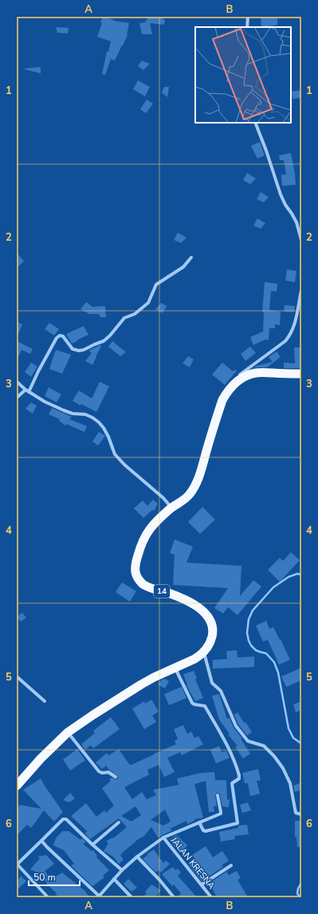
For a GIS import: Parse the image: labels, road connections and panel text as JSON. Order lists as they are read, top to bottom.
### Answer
{
  "streets": {
    "highway": ["14"],
    "street": ["JALAN KRESNA"]
  },
  "scale_bar": "50 m",
  "grid": {
    "columns": ["A", "B"],
    "rows": [
      "1",
      "2",
      "3",
      "4",
      "5",
      "6"
    ]
  }
}
